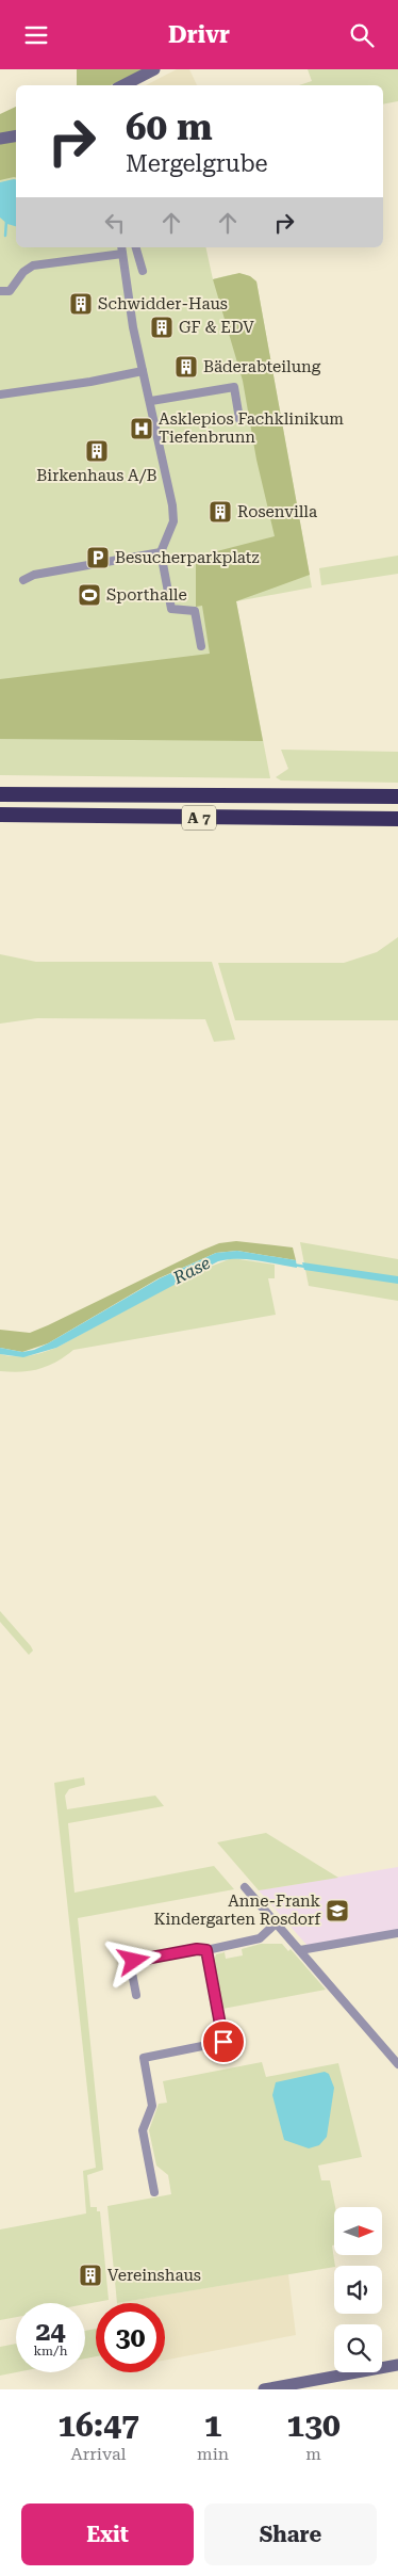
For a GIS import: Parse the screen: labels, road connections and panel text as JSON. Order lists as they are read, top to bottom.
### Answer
{
  "streets": {
    "highway": ["A 7"]
  },
  "water": ["Rase"],
  "places": {
    "building": [
      "Schwidder-Haus",
      "GF & EDV",
      "Bäderabteilung",
      "Birkenhaus A/B",
      "Rosenvilla",
      "Vereinshaus"
    ],
    "hospital": ["Asklepios Fachklinikum Tiefenbrunn"],
    "parking": ["Besucherparkplatz"],
    "sports": ["Sporthalle"],
    "school or university": ["Anne-Frank Kindergarten Rosdorf"]
  },
  "north": "right",
  "page": {
    "header": "Drivr",
    "turn": ["60 m", "Mergelgrube"],
    "speed": "24 km/h",
    "limit": "30",
    "eta": [
      "16:47",
      "Arrival",
      "1",
      "min",
      "130",
      "m"
    ],
    "buttons": ["Exit", "Share"]
  }
}
